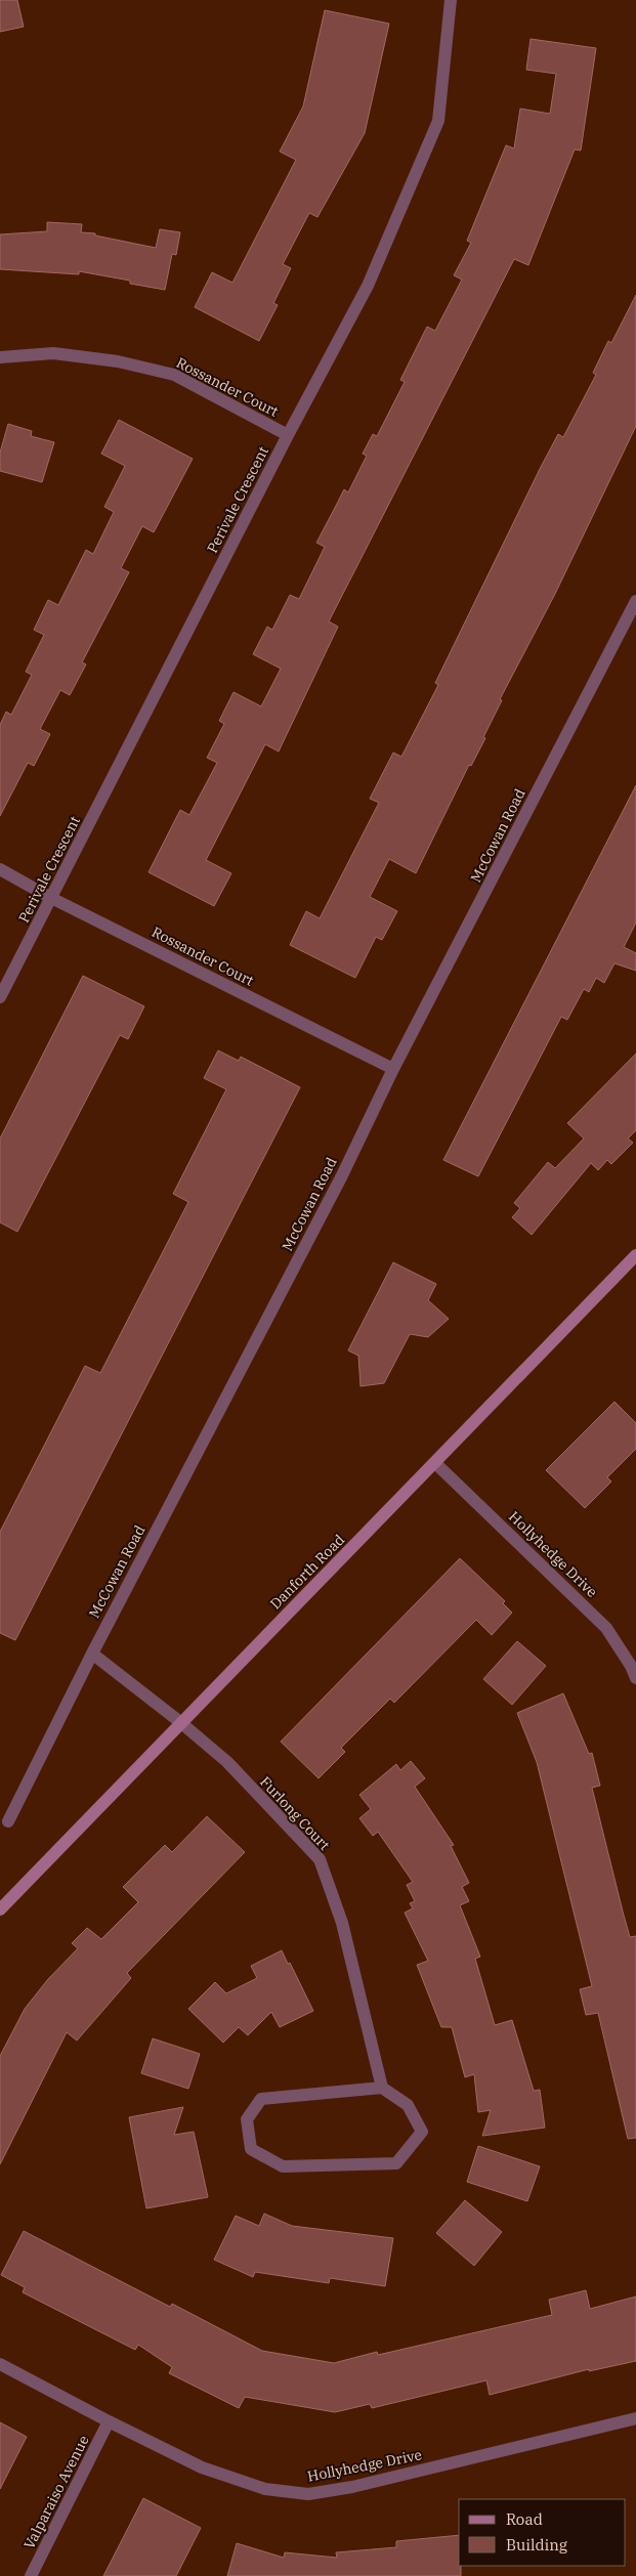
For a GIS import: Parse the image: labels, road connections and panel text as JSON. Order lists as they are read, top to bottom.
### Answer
{
  "streets": {
    "main road": ["Danforth Road"],
    "street": [
      "Rossander Court",
      "Perivale Crescent",
      "McCowan Road",
      "Hollyhedge Drive",
      "Furlong Court",
      "Valparaiso Avenue"
    ]
  },
  "crossings": [
    ["Rossander Court", "Perivale Crescent"],
    ["Rossander Court", "McCowan Road"],
    ["McCowan Road", "Furlong Court"],
    ["Hollyhedge Drive", "Danforth Road"],
    ["Hollyhedge Drive", "Valparaiso Avenue"],
    ["Danforth Road", "Furlong Court"]
  ],
  "legend": ["Road", "Building"]
}
